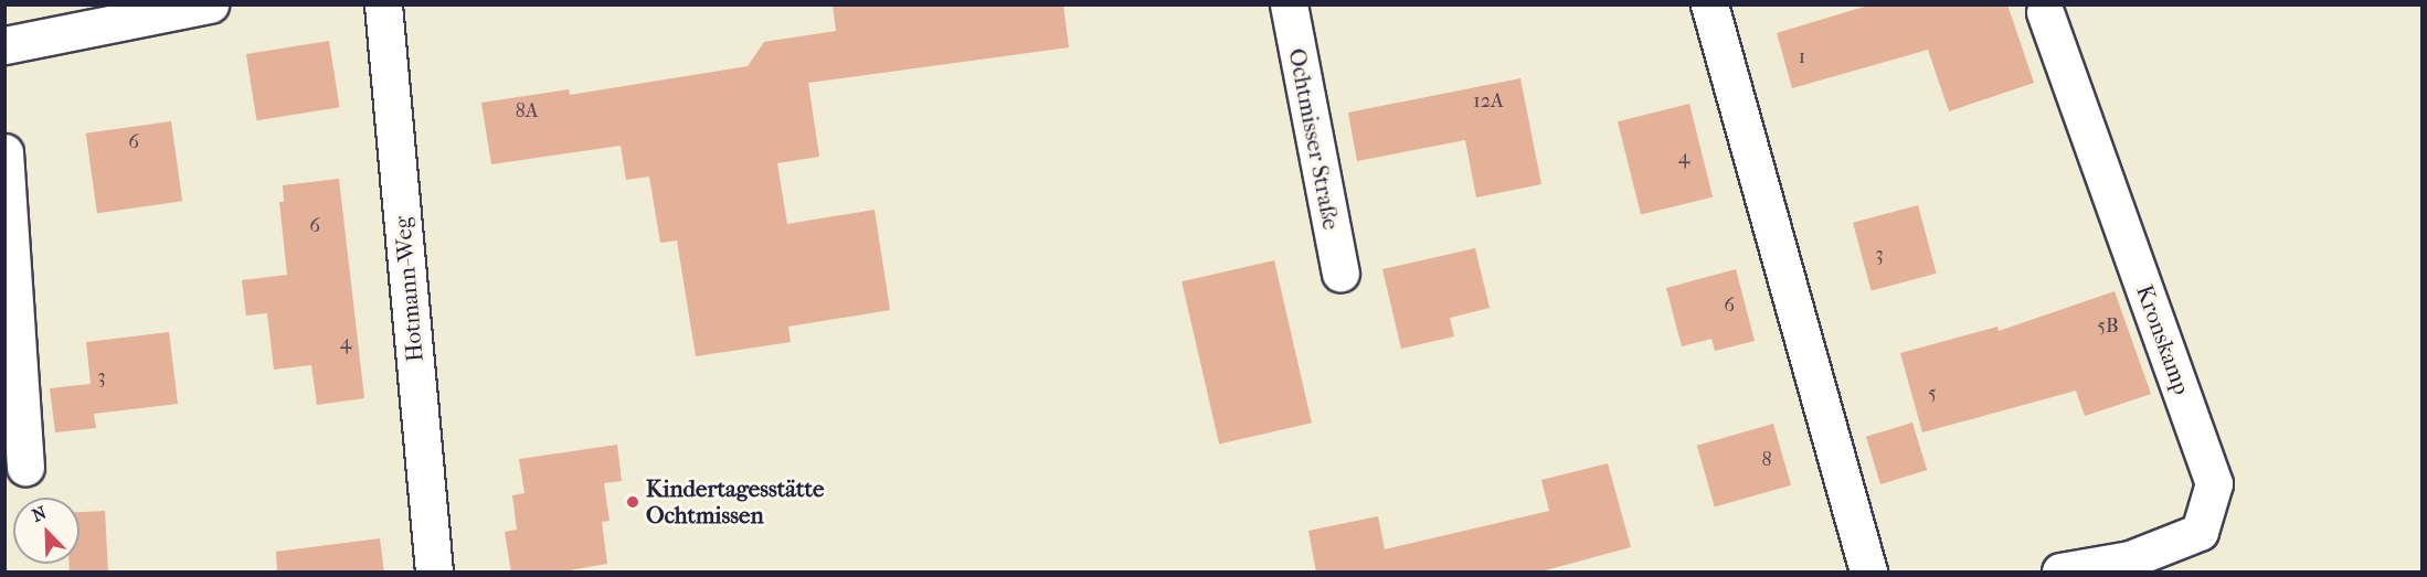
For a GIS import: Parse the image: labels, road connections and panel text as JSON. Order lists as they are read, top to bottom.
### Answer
{
  "streets": {
    "street": ["Ochtmisser Straße", "Hotmann-Weg", "Kronskamp"]
  },
  "places": ["Kindertagesstätte Ochtmissen"],
  "house_numbers": [
    "1",
    "12A",
    "8A",
    "6",
    "4",
    "6",
    "3",
    "6",
    "5B",
    "4",
    "3",
    "5",
    "8"
  ],
  "north": "top left"
}
